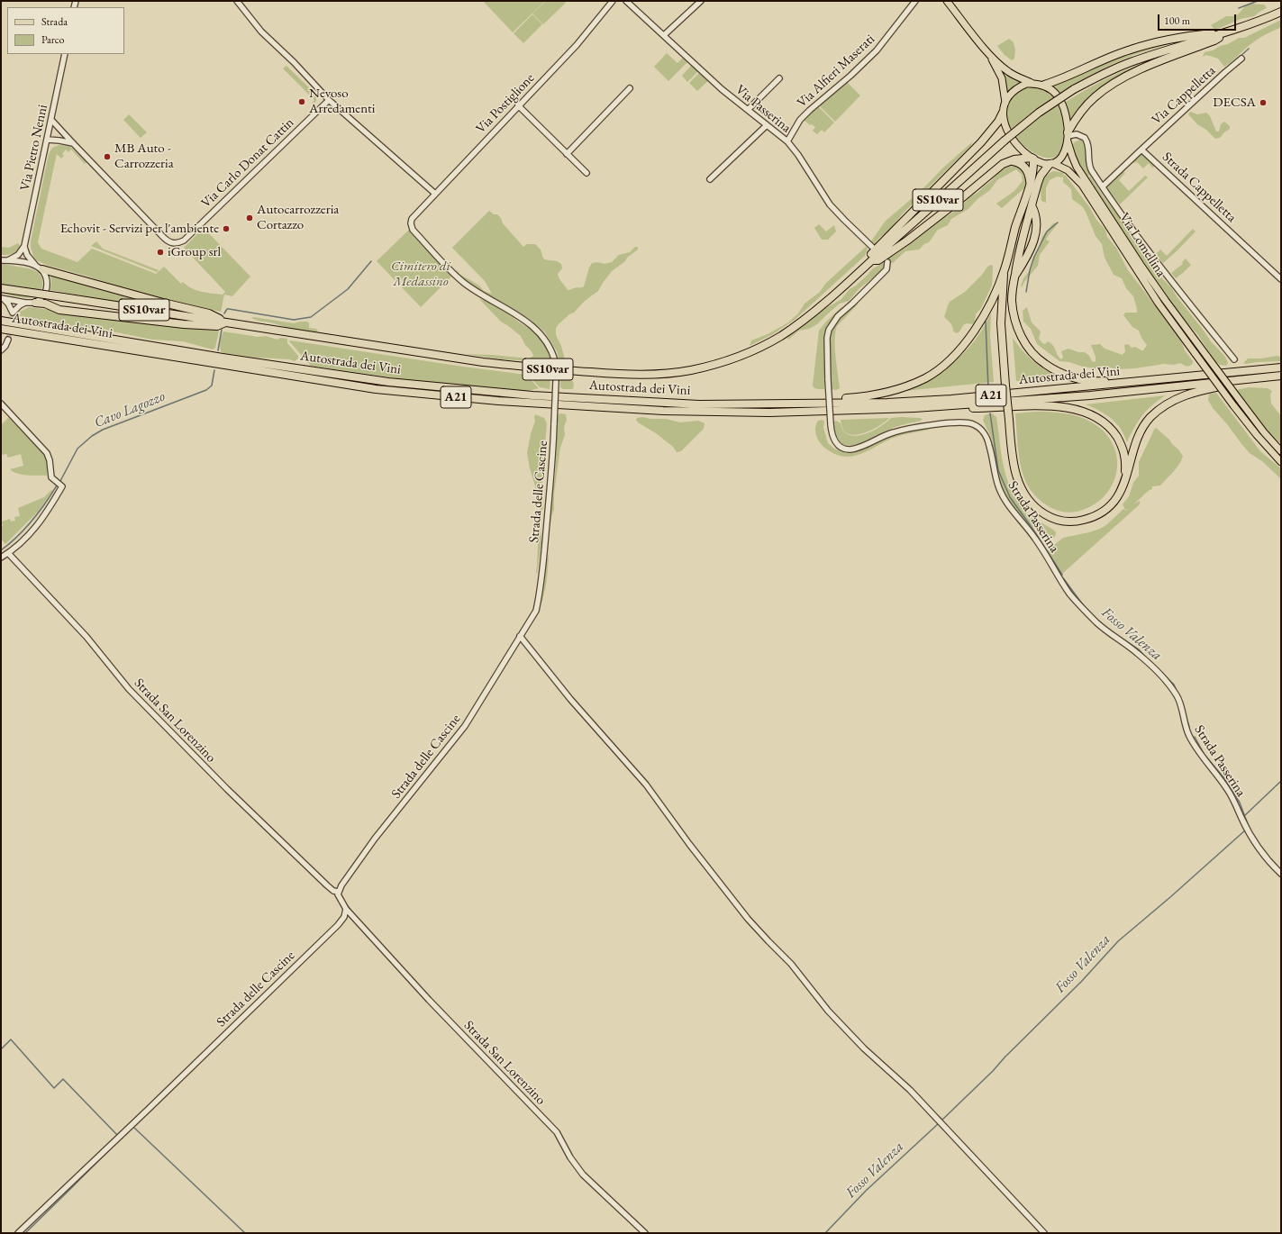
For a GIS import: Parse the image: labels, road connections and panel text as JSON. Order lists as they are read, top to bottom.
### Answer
{
  "streets": {
    "highway": ["SS10var", "Autostrada dei Vini", "A21"],
    "main road": ["Via Lomellina"],
    "street": [
      "Via Alfieri Maserati",
      "Via Cappelletta",
      "Via Postiglione",
      "Via Passerina",
      "Via Pietro Nenni",
      "Via Carlo Donat Cattin",
      "Strada Cappelletta",
      "Strada delle Cascine",
      "Strada Passerina",
      "Strada San Lorenzino"
    ]
  },
  "crossings": [
    ["Via Alfieri Maserati", "Via Passerina"],
    ["Via Cappelletta", "Strada Cappelletta"],
    ["Via Postiglione", "Strada delle Cascine"],
    ["Via Pietro Nenni", "Via Carlo Donat Cattin"],
    ["Strada delle Cascine", "Strada San Lorenzino"]
  ],
  "water": ["Cavo Lagozzo", "Fosso Valenza"],
  "parks": ["Cimitero di Medassino"],
  "places": [
    "Nevoso Arredamenti",
    "DECSA",
    "MB Auto - Carrozzeria",
    "Autocarrozzeria Cortazzo",
    "Echovit - Servizi per l'ambiente",
    "iGroup srl"
  ],
  "legend": ["Strada", "Parco"],
  "scale_bar": "100 m"
}
